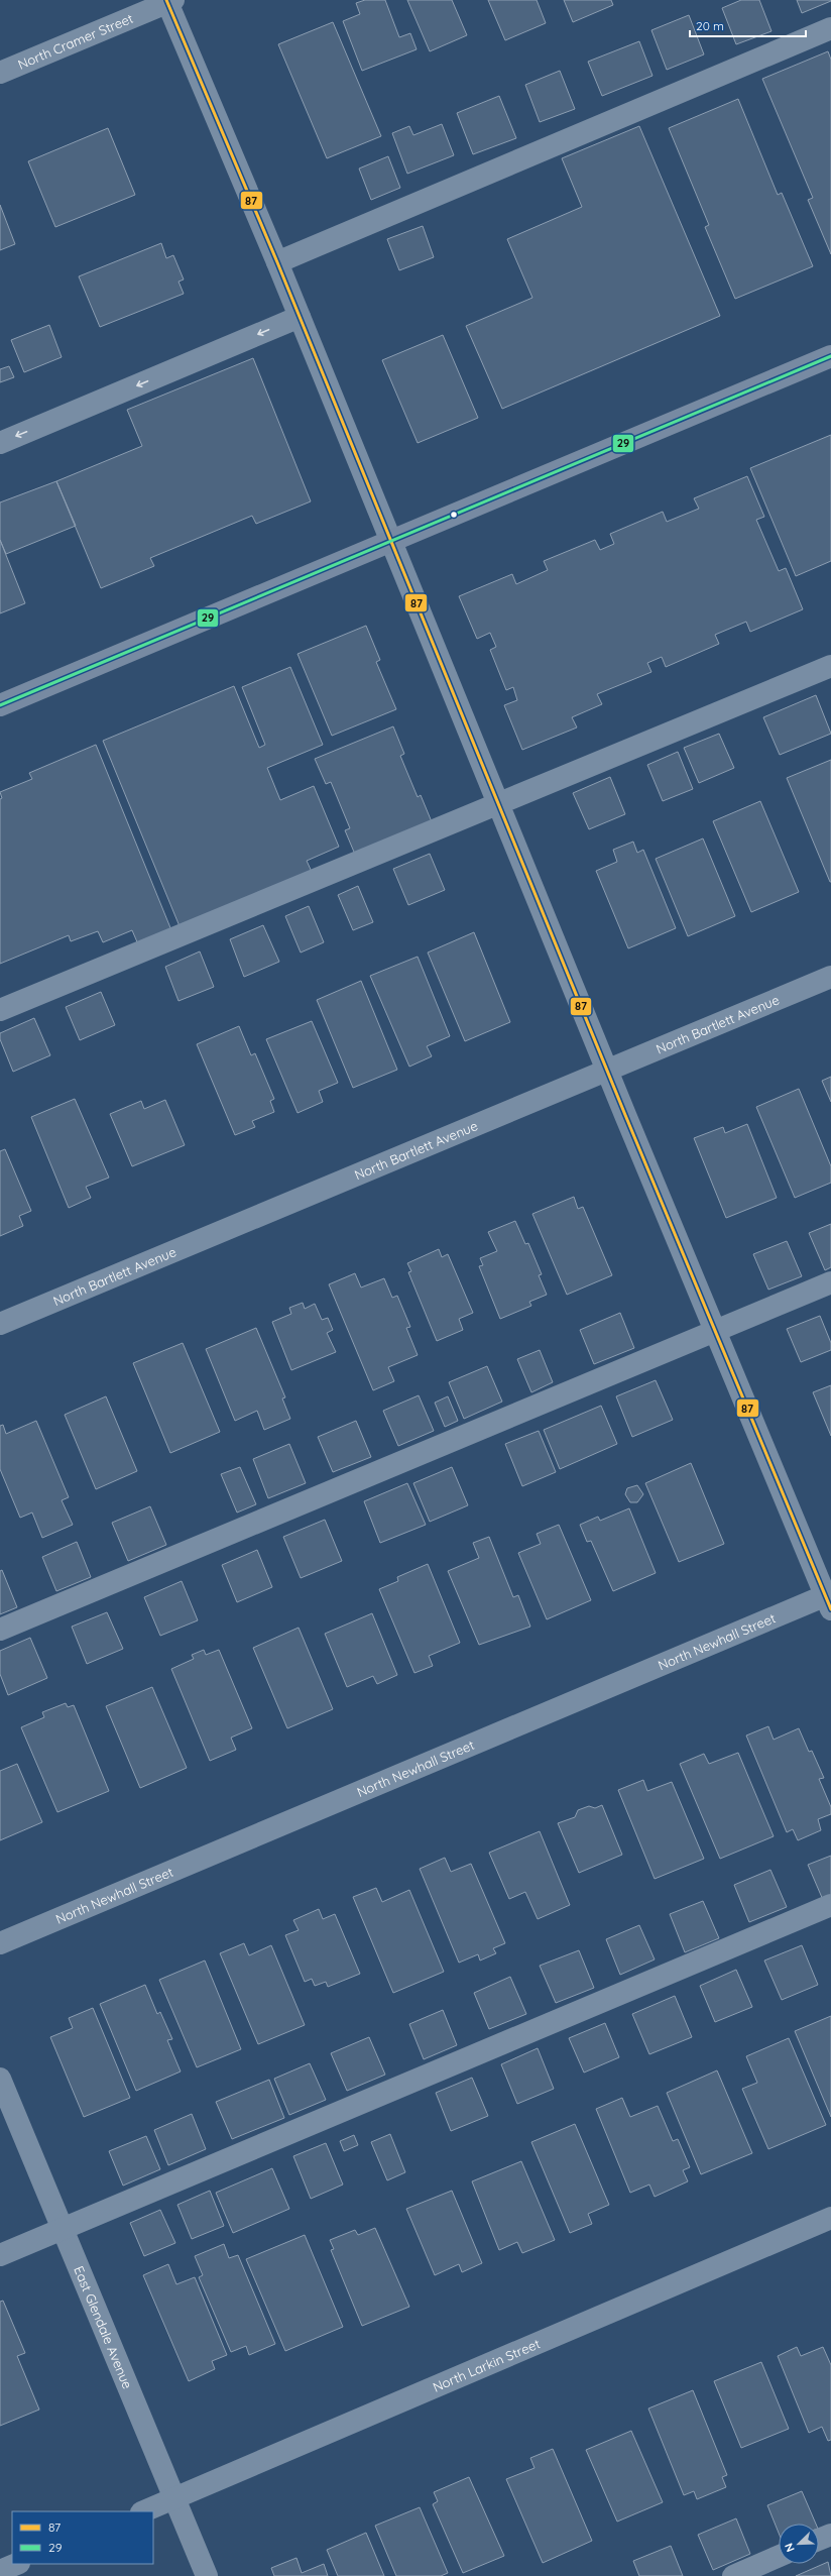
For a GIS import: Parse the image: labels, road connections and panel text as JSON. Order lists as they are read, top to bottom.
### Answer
{
  "streets": {
    "street": [
      "North Cramer Street",
      "North Bartlett Avenue",
      "North Newhall Street",
      "East Glendale Avenue",
      "North Larkin Street"
    ]
  },
  "crossings": [
    ["East Glendale Avenue", "North Larkin Street"]
  ],
  "lines": ["transit line 87", "transit line 29"],
  "legend": ["87", "29"],
  "scale_bar": "20 m",
  "north": "bottom left"
}
